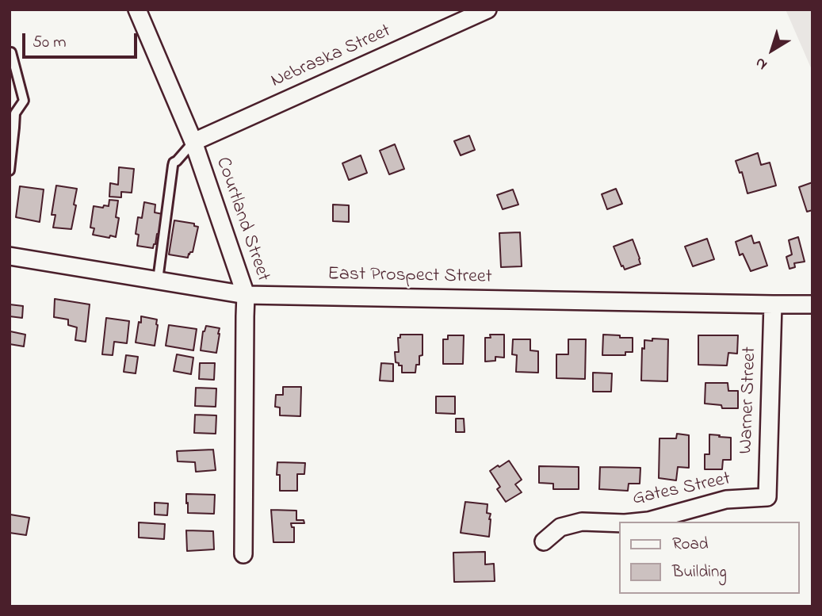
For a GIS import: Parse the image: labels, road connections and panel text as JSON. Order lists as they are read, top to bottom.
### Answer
{
  "streets": {
    "street": [
      "Nebraska Street",
      "Courtland Street",
      "East Prospect Street",
      "Warner Street",
      "Gates Street"
    ]
  },
  "crossings": [
    ["Nebraska Street", "Courtland Street"],
    ["Courtland Street", "East Prospect Street"],
    ["East Prospect Street", "Warner Street"],
    ["Warner Street", "Gates Street"]
  ],
  "legend": ["Road", "Building"],
  "scale_bar": "50 m",
  "north": "bottom left"
}
